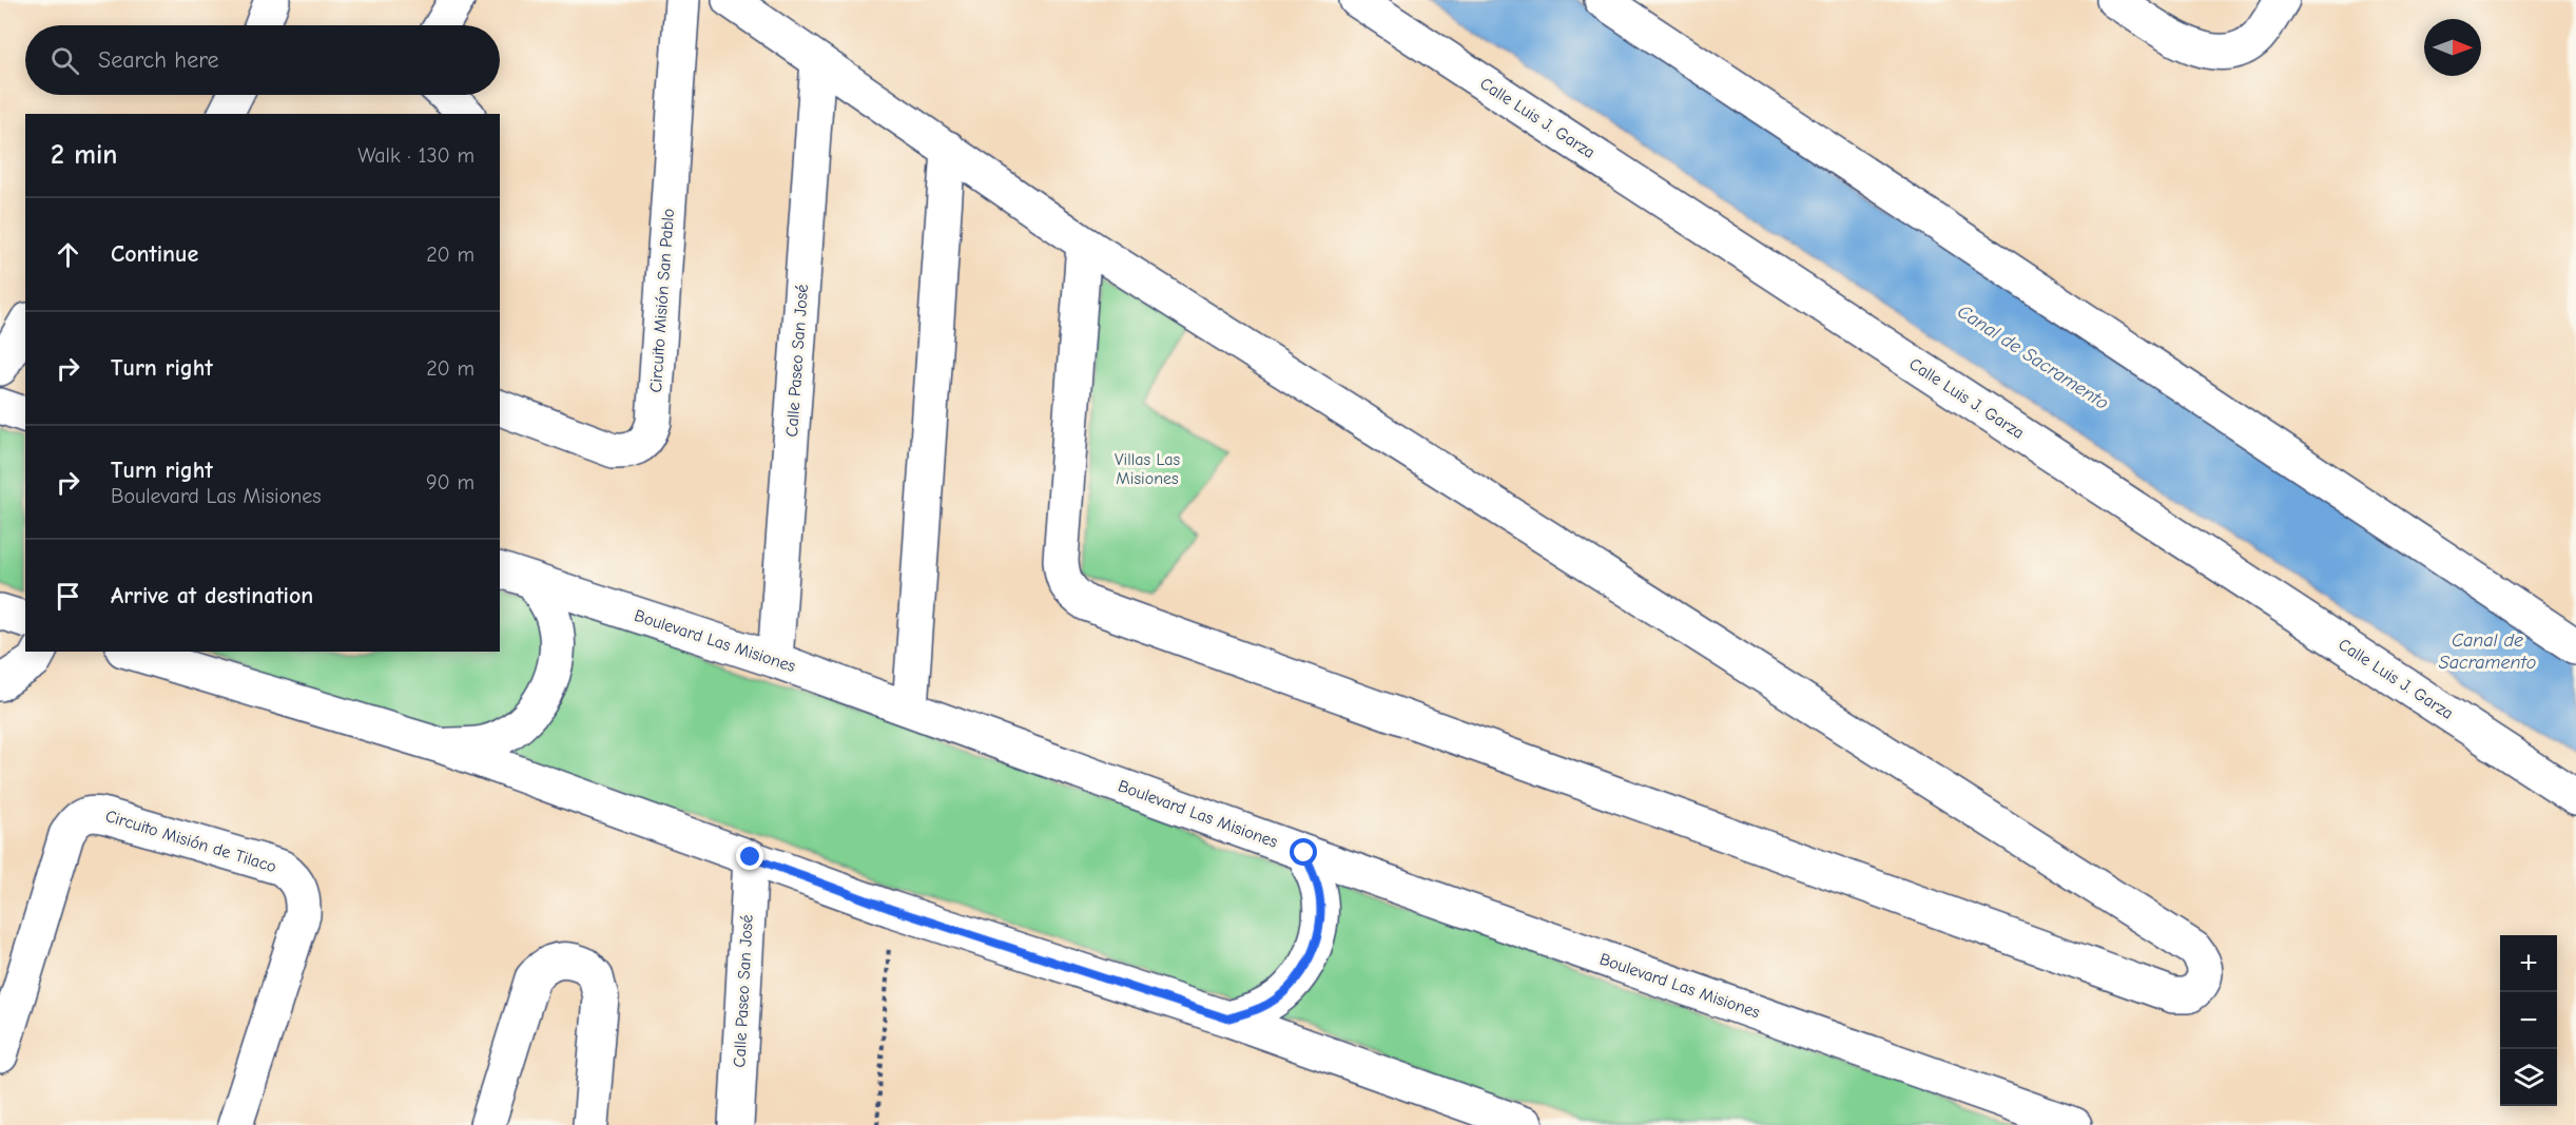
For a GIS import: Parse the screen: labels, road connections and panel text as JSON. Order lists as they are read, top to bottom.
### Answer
{
  "streets": {
    "street": [
      "Calle Luis J. Garza",
      "Circuito Misión San Pablo",
      "Calle Paseo San José",
      "Boulevard Las Misiones",
      "Circuito Misión de Tilaco"
    ]
  },
  "crossings": [
    ["Calle Paseo San José", "Boulevard Las Misiones"]
  ],
  "water": ["Canal de Sacramento"],
  "parks": ["Villas Las Misiones"],
  "north": "right",
  "page": {
    "search": "Search here",
    "heading": ["2 min", "Walk · 130 m"],
    "list": [
      ["Continue", "20 m"],
      ["Turn right", "20 m"],
      ["Turn right", "Boulevard Las Misiones", "90 m"],
      "Arrive at destination"
    ],
    "map_buttons": ["+", "−"]
  }
}
